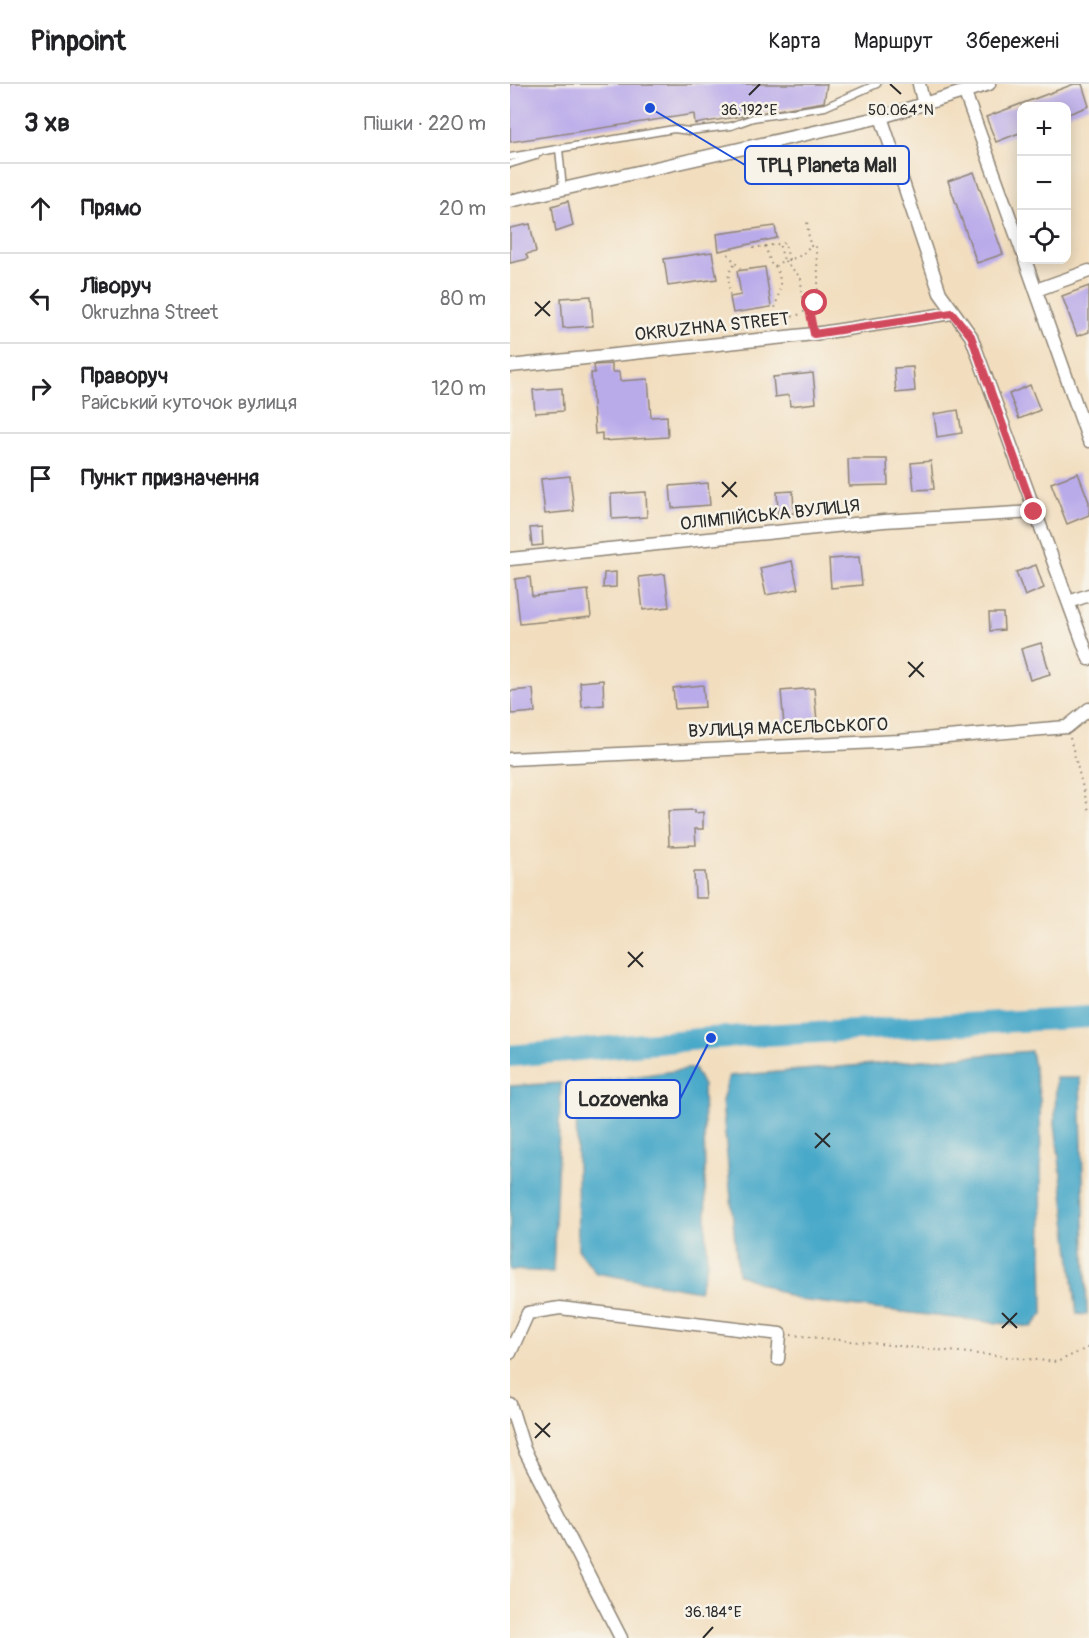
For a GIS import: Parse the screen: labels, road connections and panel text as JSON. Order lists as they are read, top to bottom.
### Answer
{
  "streets": {
    "street": ["OKRUZHNA STREET", "ОЛІМПІЙСЬКА ВУЛИЦЯ", "ВУЛИЦЯ МАСЕЛЬСЬКОГО"]
  },
  "places": ["ТРЦ Planeta Mall", "Lozovenka"],
  "page": {
    "header": "Pinpoint",
    "nav": ["Карта", "Маршрут", "Збережені"],
    "heading": ["3 хв", "Пішки · 220 m"],
    "map_buttons": ["+", "−"],
    "list": [
      ["Прямо", "20 m"],
      ["Ліворуч", "Okruzhna Street", "80 m"],
      ["Праворуч", "Райський куточок вулиця", "120 m"],
      "Пункт призначення"
    ]
  },
  "coordinates": ["50.064°N", "36.192°E", "36.184°E"]
}
